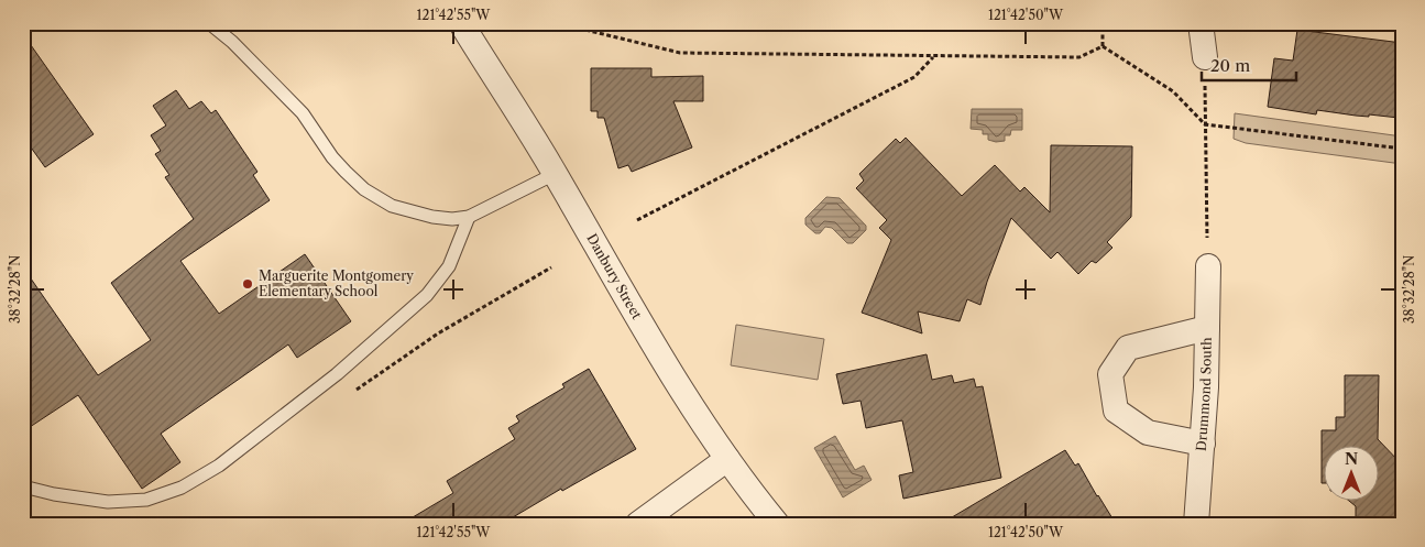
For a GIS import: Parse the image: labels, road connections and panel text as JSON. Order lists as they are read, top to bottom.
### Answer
{
  "streets": {
    "street": ["Danbury Street", "Drummond South"]
  },
  "places": ["Marguerite Montgomery Elementary School"],
  "scale_bar": "20 m",
  "north": "top",
  "coordinates": ["121°42'55\"W", "121°42'50\"W", "38°32'28\"N"]
}
